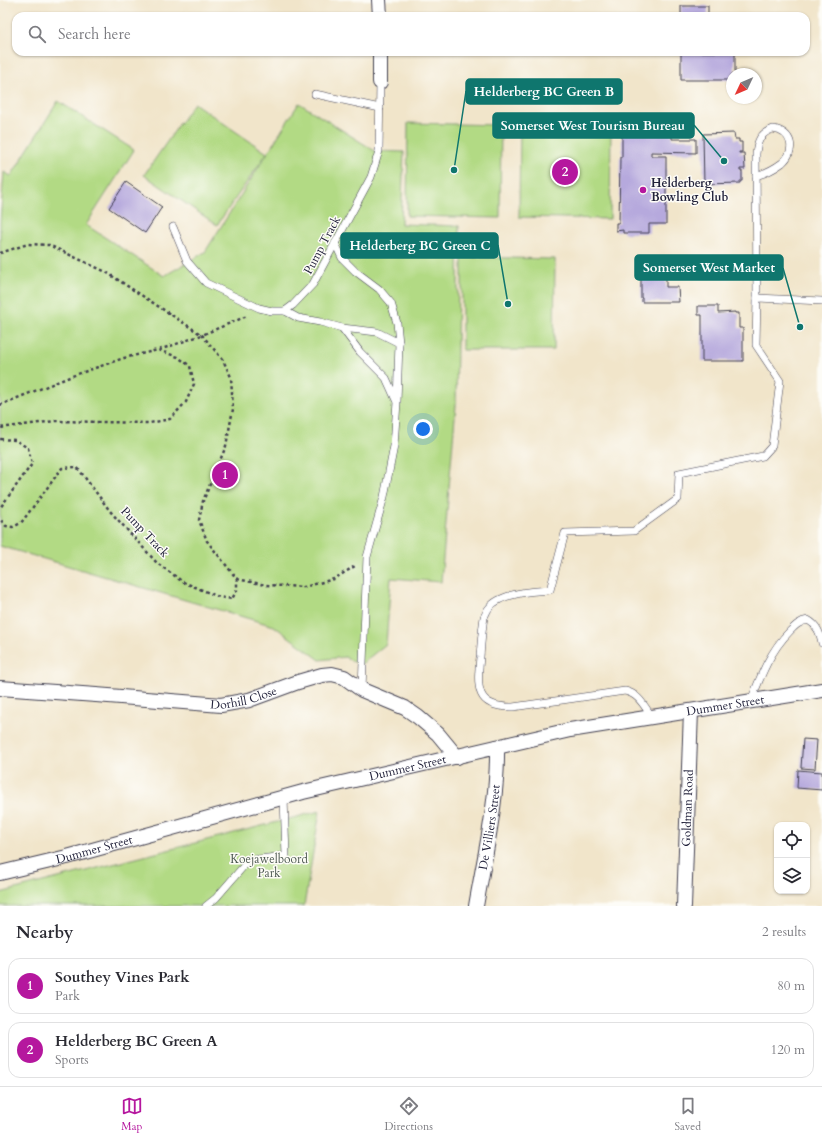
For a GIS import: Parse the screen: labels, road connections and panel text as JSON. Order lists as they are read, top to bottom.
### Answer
{
  "streets": {
    "street": [
      "Dorhill Close",
      "Dummer Street",
      "Goldman Road",
      "De Villiers Street"
    ],
    "lane": ["Pump Track"]
  },
  "crossings": [
    ["Dorhill Close", "Dummer Street"],
    ["Dummer Street", "Goldman Road"],
    ["Dummer Street", "De Villiers Street"]
  ],
  "parks": ["Koejawelboord Park"],
  "places": [
    "Somerset West Tourism Bureau",
    "Helderberg BC Green B",
    "Helderberg Bowling Club",
    "Helderberg BC Green C",
    "Somerset West Market"
  ],
  "north": "bottom left",
  "page": {
    "search": "Search here",
    "pins": ["2", "1"],
    "heading": ["Nearby", "2 results"],
    "list": [
      {
        "mark": "1",
        "name": "Southey Vines Park",
        "note": "Park",
        "value": "80 m"
      },
      {
        "mark": "2",
        "name": "Helderberg BC Green A",
        "note": "Sports",
        "value": "120 m"
      }
    ],
    "nav": ["Map", "Directions", "Saved"]
  }
}
